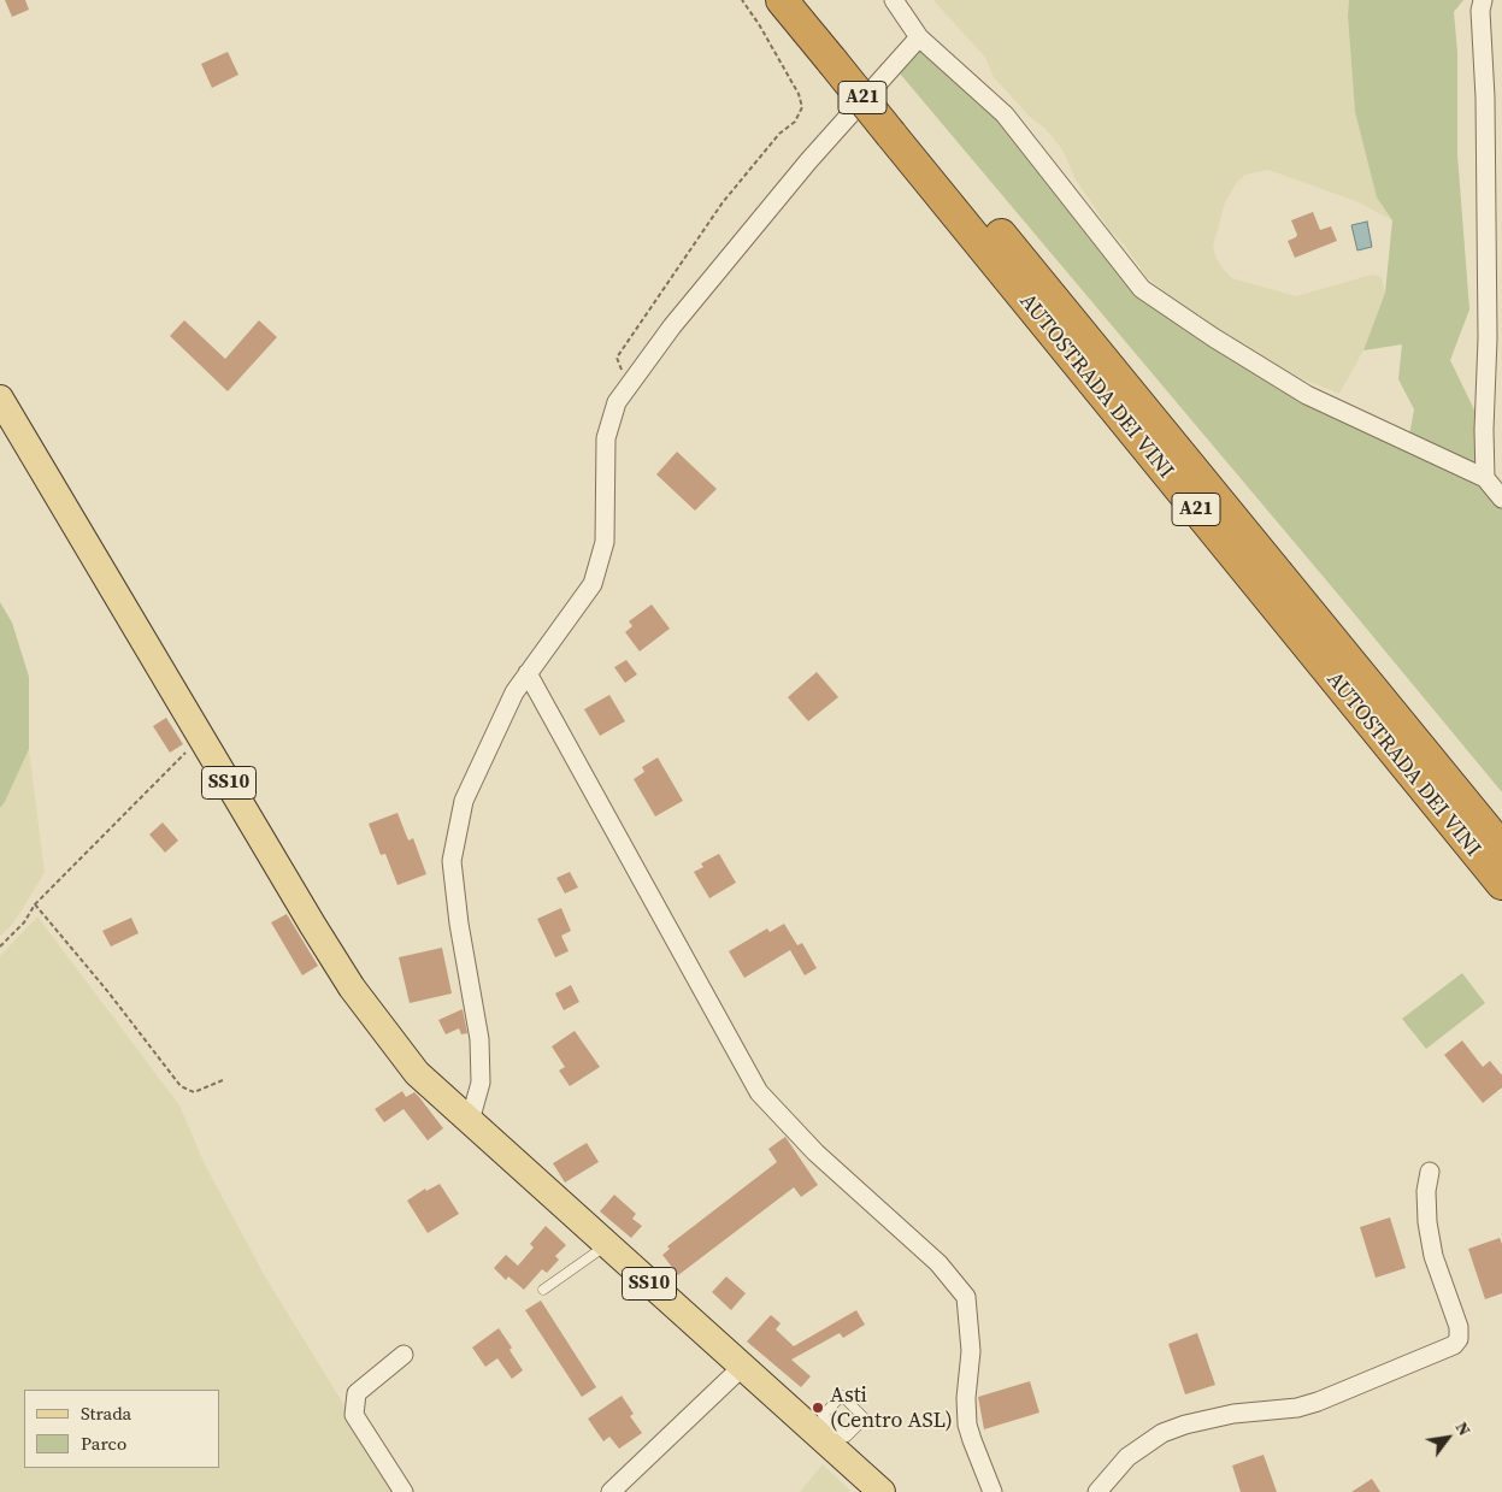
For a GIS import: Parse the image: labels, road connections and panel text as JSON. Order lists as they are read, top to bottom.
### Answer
{
  "streets": {
    "highway": ["A21", "AUTOSTRADA DEI VINI"],
    "main road": ["SS10"]
  },
  "places": ["Asti (Centro ASL)"],
  "legend": ["Strada", "Parco"],
  "north": "top right"
}
